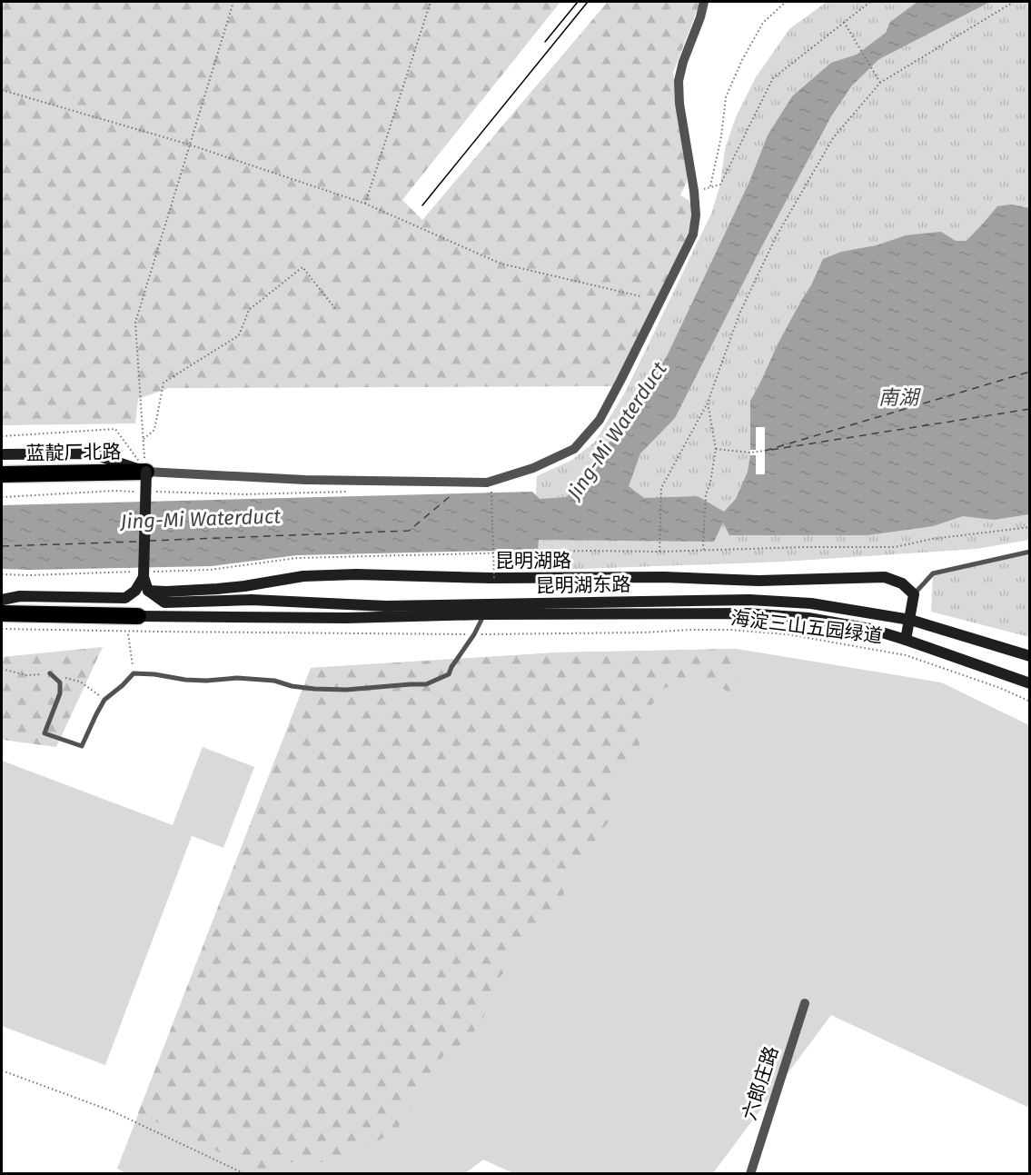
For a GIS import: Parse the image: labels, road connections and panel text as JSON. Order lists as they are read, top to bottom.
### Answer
{
  "streets": {
    "highway": ["蓝靛厂北路"],
    "main road": ["昆明湖路", "昆明湖东路"],
    "street": ["六郎庄路"],
    "path": ["海淀三山五园绿道"]
  },
  "crossings": [
    ["昆明湖路", "昆明湖东路"]
  ],
  "water": ["南湖", "Jing-Mi Waterduct"]
}
